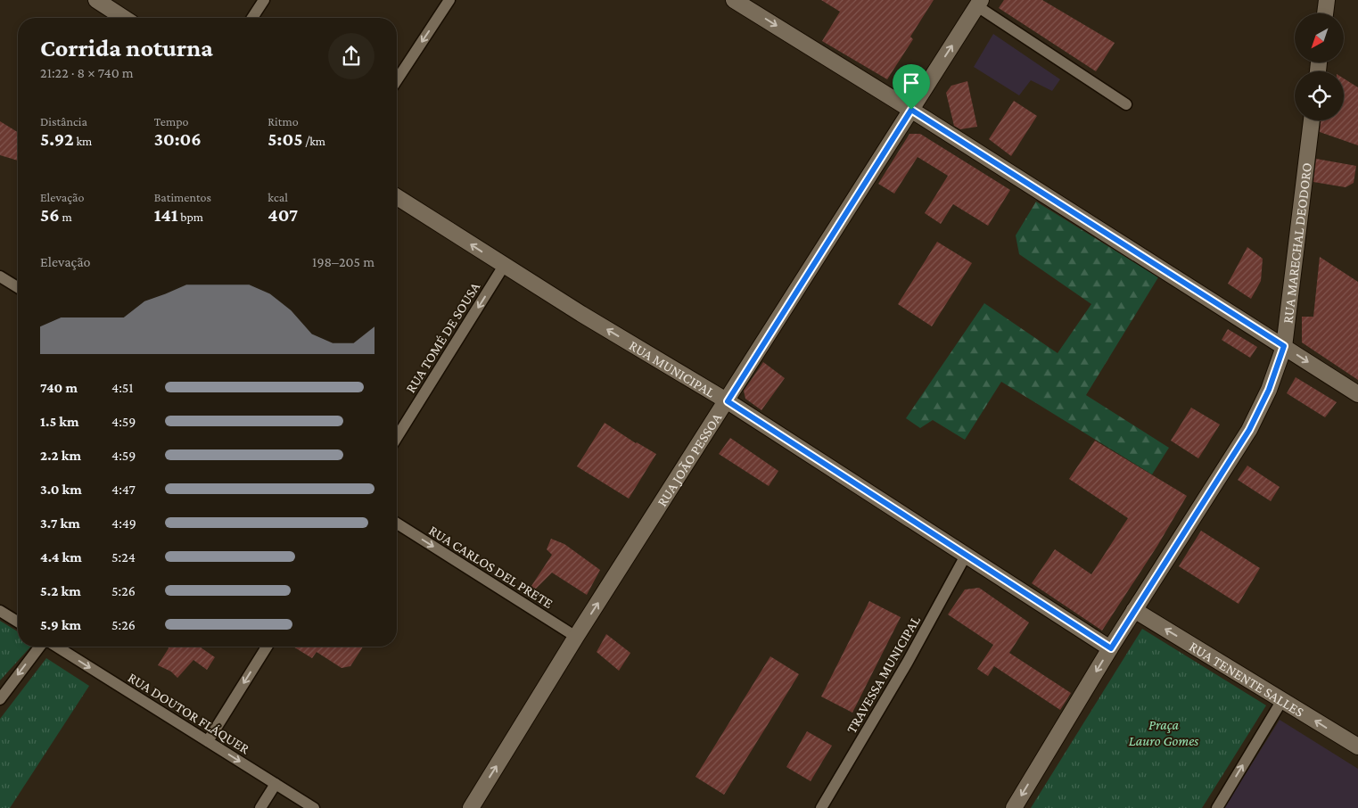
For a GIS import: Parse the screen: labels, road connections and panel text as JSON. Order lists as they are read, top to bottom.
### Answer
{
  "streets": {
    "street": [
      "RUA MARECHAL DEODORO",
      "RUA TOMÉ DE SOUSA",
      "RUA MUNICIPAL",
      "RUA JOÃO PESSOA",
      "RUA CARLOS DEL PRETE",
      "TRAVESSA MUNICIPAL",
      "RUA TENENTE SALLES",
      "RUA DOUTOR FLÁQUER"
    ]
  },
  "crossings": [
    ["RUA MARECHAL DEODORO", "RUA MUNICIPAL"],
    ["RUA MARECHAL DEODORO", "RUA TENENTE SALLES"],
    ["RUA TOMÉ DE SOUSA", "RUA MUNICIPAL"],
    ["RUA MUNICIPAL", "RUA JOÃO PESSOA"],
    ["RUA MUNICIPAL", "TRAVESSA MUNICIPAL"],
    ["RUA JOÃO PESSOA", "RUA CARLOS DEL PRETE"]
  ],
  "one_way": [
    "RUA TOMÉ DE SOUSA",
    "RUA MUNICIPAL",
    "RUA JOÃO PESSOA",
    "RUA CARLOS DEL PRETE",
    "RUA TENENTE SALLES",
    "RUA DOUTOR FLÁQUER"
  ],
  "parks": ["Praça Lauro Gomes"],
  "north": "bottom left",
  "page": {
    "heading": ["Corrida noturna", "21:22 · 8 × 740 m"],
    "stats": [
      ["Distância", "5.92 km"],
      ["Tempo", "30:06"],
      ["Ritmo", "5:05 /km"],
      ["Elevação", "56 m"],
      ["Batimentos", "141 bpm"],
      ["kcal", "407"]
    ],
    "chart": ["Elevação", "198–205 m"],
    "list": [
      {
        "name": "740 m",
        "note": "4:51"
      },
      {
        "name": "1.5 km",
        "note": "4:59"
      },
      {
        "name": "2.2 km",
        "note": "4:59"
      },
      {
        "name": "3.0 km",
        "note": "4:47"
      },
      {
        "name": "3.7 km",
        "note": "4:49"
      },
      {
        "name": "4.4 km",
        "note": "5:24"
      },
      {
        "name": "5.2 km",
        "note": "5:26"
      },
      {
        "name": "5.9 km",
        "note": "5:26"
      }
    ]
  }
}
